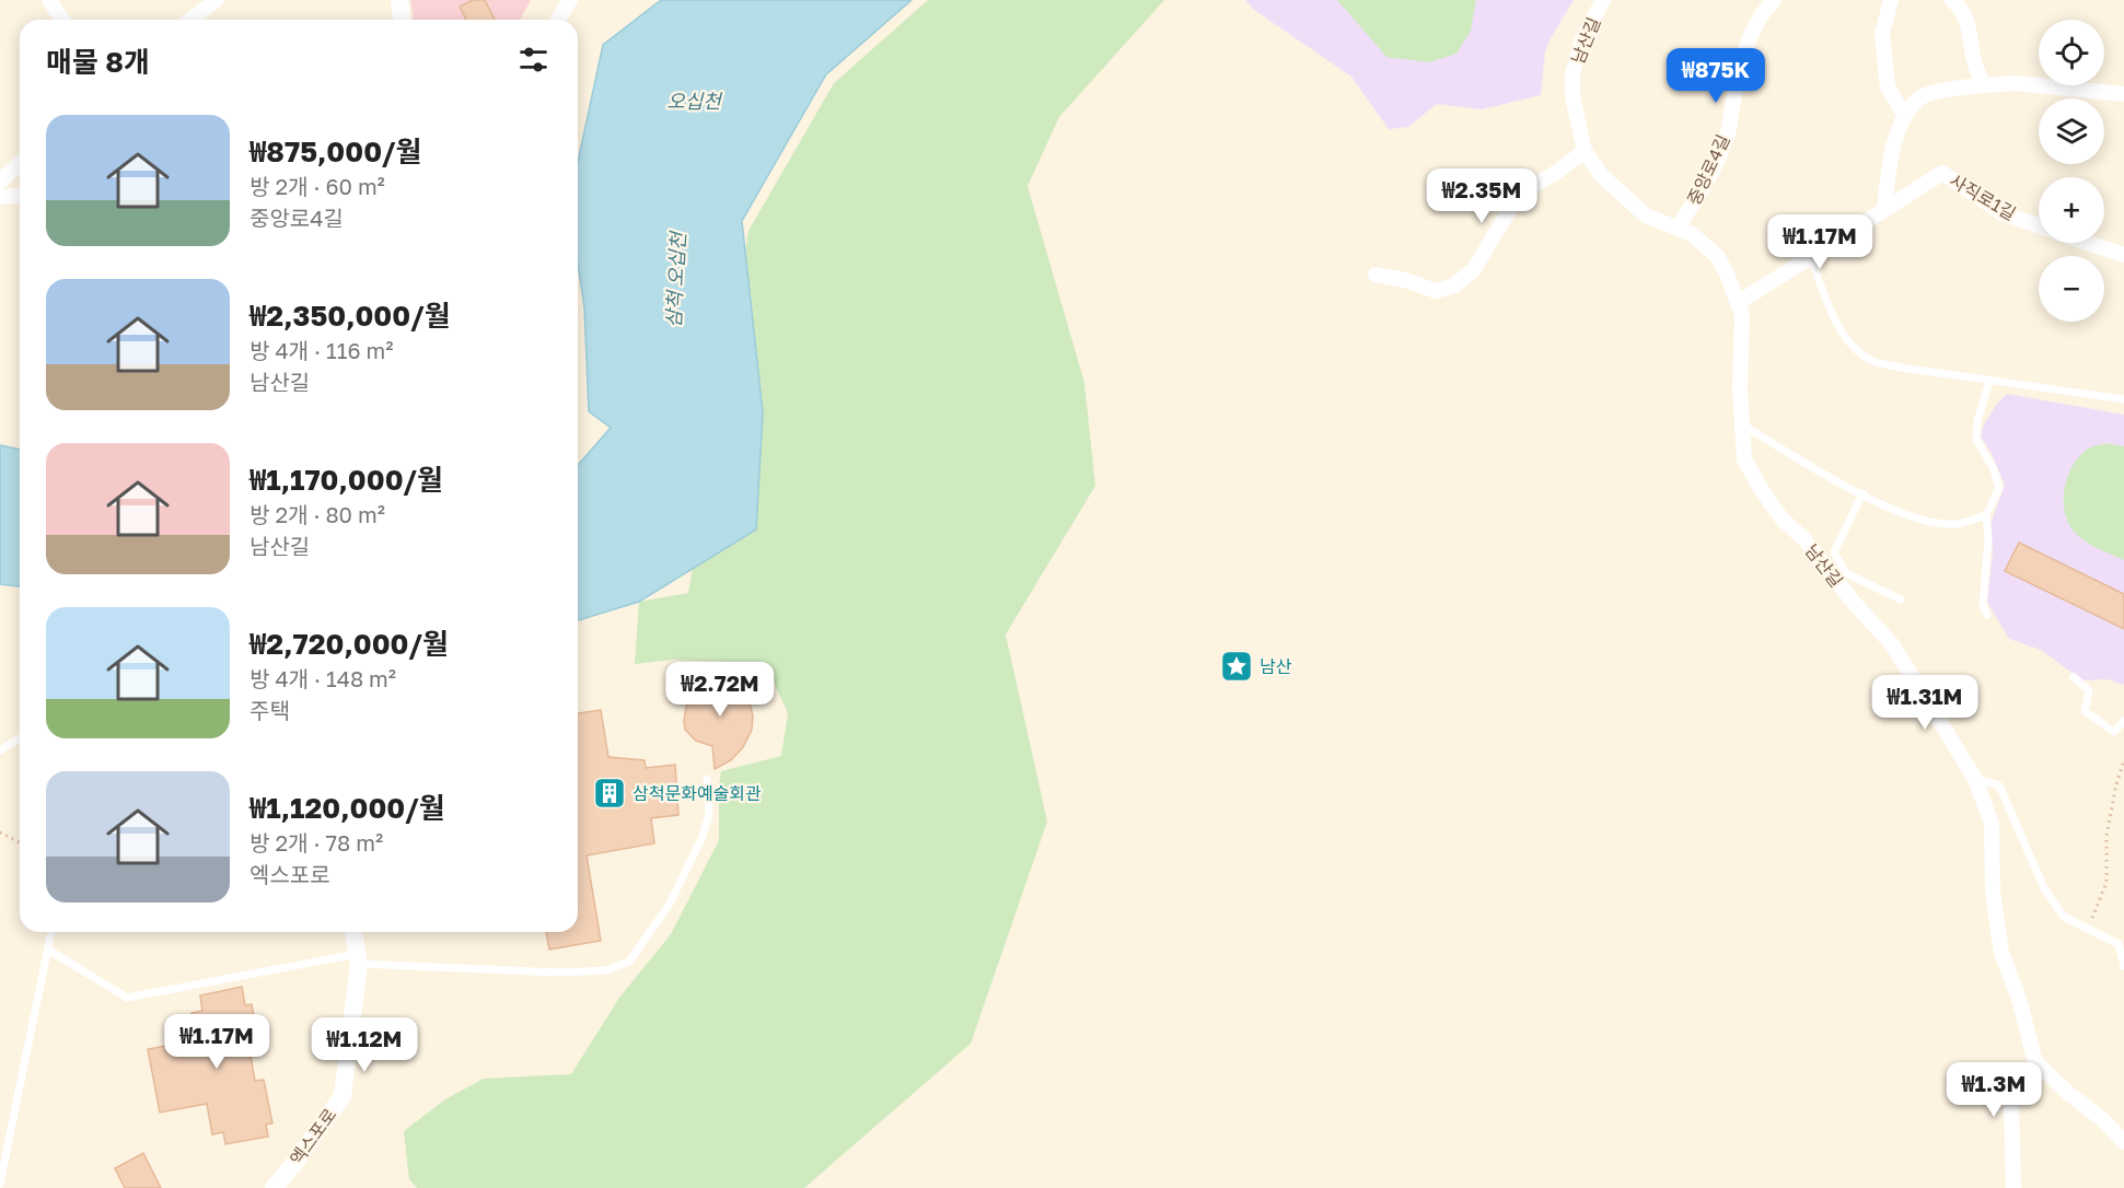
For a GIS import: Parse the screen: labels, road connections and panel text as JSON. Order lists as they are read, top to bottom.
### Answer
{
  "streets": {
    "street": [
      "남산길",
      "중앙로4길",
      "사직로1길",
      "엑스포로"
    ]
  },
  "crossings": [
    ["남산길", "중앙로4길"]
  ],
  "water": ["오십천", "삼척 오십천"],
  "places": {
    "place": ["남산"],
    "building": ["삼척문화예술회관"]
  },
  "page": {
    "map_buttons": ["+", "−"],
    "heading": "매물 8개",
    "price": [
      "₩875K",
      "₩2.35M",
      "₩1.17M",
      "₩2.72M",
      "₩1.31M",
      "₩1.17M",
      "₩1.12M",
      "₩1.3M"
    ],
    "list": [
      {
        "name": "₩875,000/월",
        "note": "방 2개 · 60 m² · 중앙로4길"
      },
      {
        "name": "₩2,350,000/월",
        "note": "방 4개 · 116 m² · 남산길"
      },
      {
        "name": "₩1,170,000/월",
        "note": "방 2개 · 80 m² · 남산길"
      },
      {
        "name": "₩2,720,000/월",
        "note": "방 4개 · 148 m² · 주택"
      },
      {
        "name": "₩1,120,000/월",
        "note": "방 2개 · 78 m² · 엑스포로"
      }
    ]
  }
}
